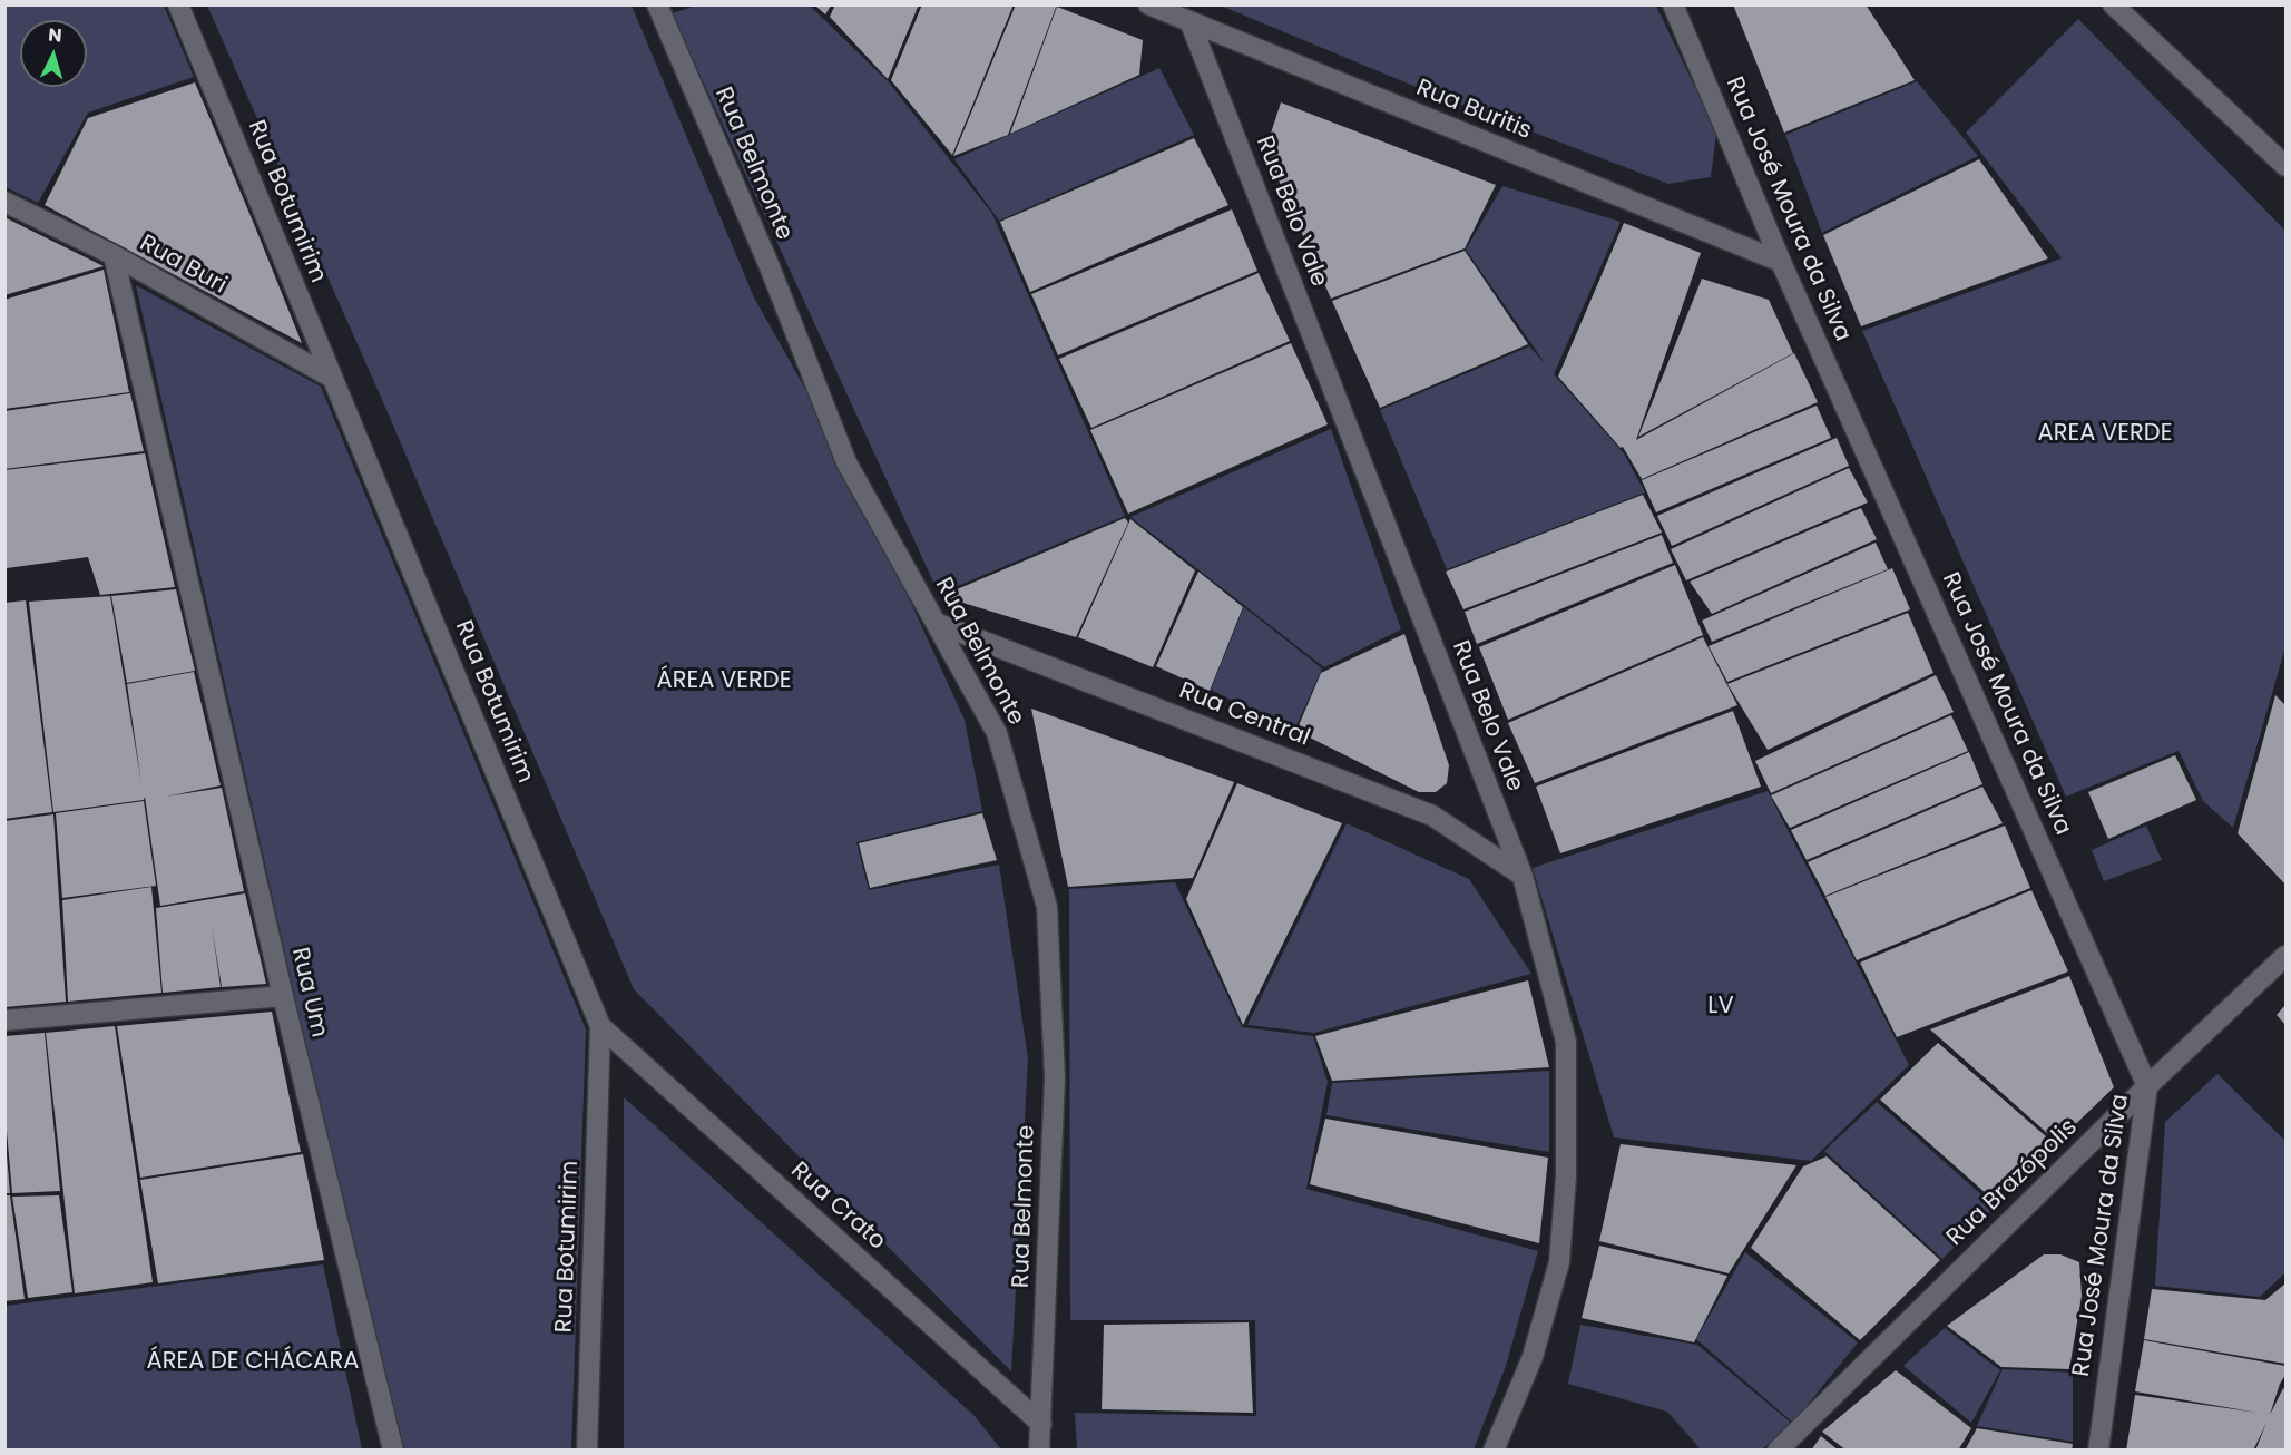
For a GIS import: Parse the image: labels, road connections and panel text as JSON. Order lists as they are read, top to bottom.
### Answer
{
  "streets": {
    "street": [
      "Rua Buritis",
      "Rua Belmonte",
      "Rua Botumirim",
      "Rua José Moura da Silva",
      "Rua Belo Vale",
      "Rua Buri",
      "Rua Central",
      "Rua Um",
      "Rua Brazópolis",
      "Rua Crato"
    ]
  },
  "crossings": [
    ["Rua Buritis", "Rua José Moura da Silva"],
    ["Rua Buritis", "Rua Belo Vale"],
    ["Rua Belmonte", "Rua Central"],
    ["Rua Belmonte", "Rua Crato"],
    ["Rua Botumirim", "Rua Buri"],
    ["Rua Botumirim", "Rua Crato"],
    ["Rua José Moura da Silva", "Rua Brazópolis"],
    ["Rua Belo Vale", "Rua Central"],
    ["Rua Buri", "Rua Um"]
  ],
  "parks": [
    "AREA VERDE",
    "ÁREA VERDE",
    "LV",
    "ÁREA DE CHÁCARA"
  ],
  "north": "top"
}
